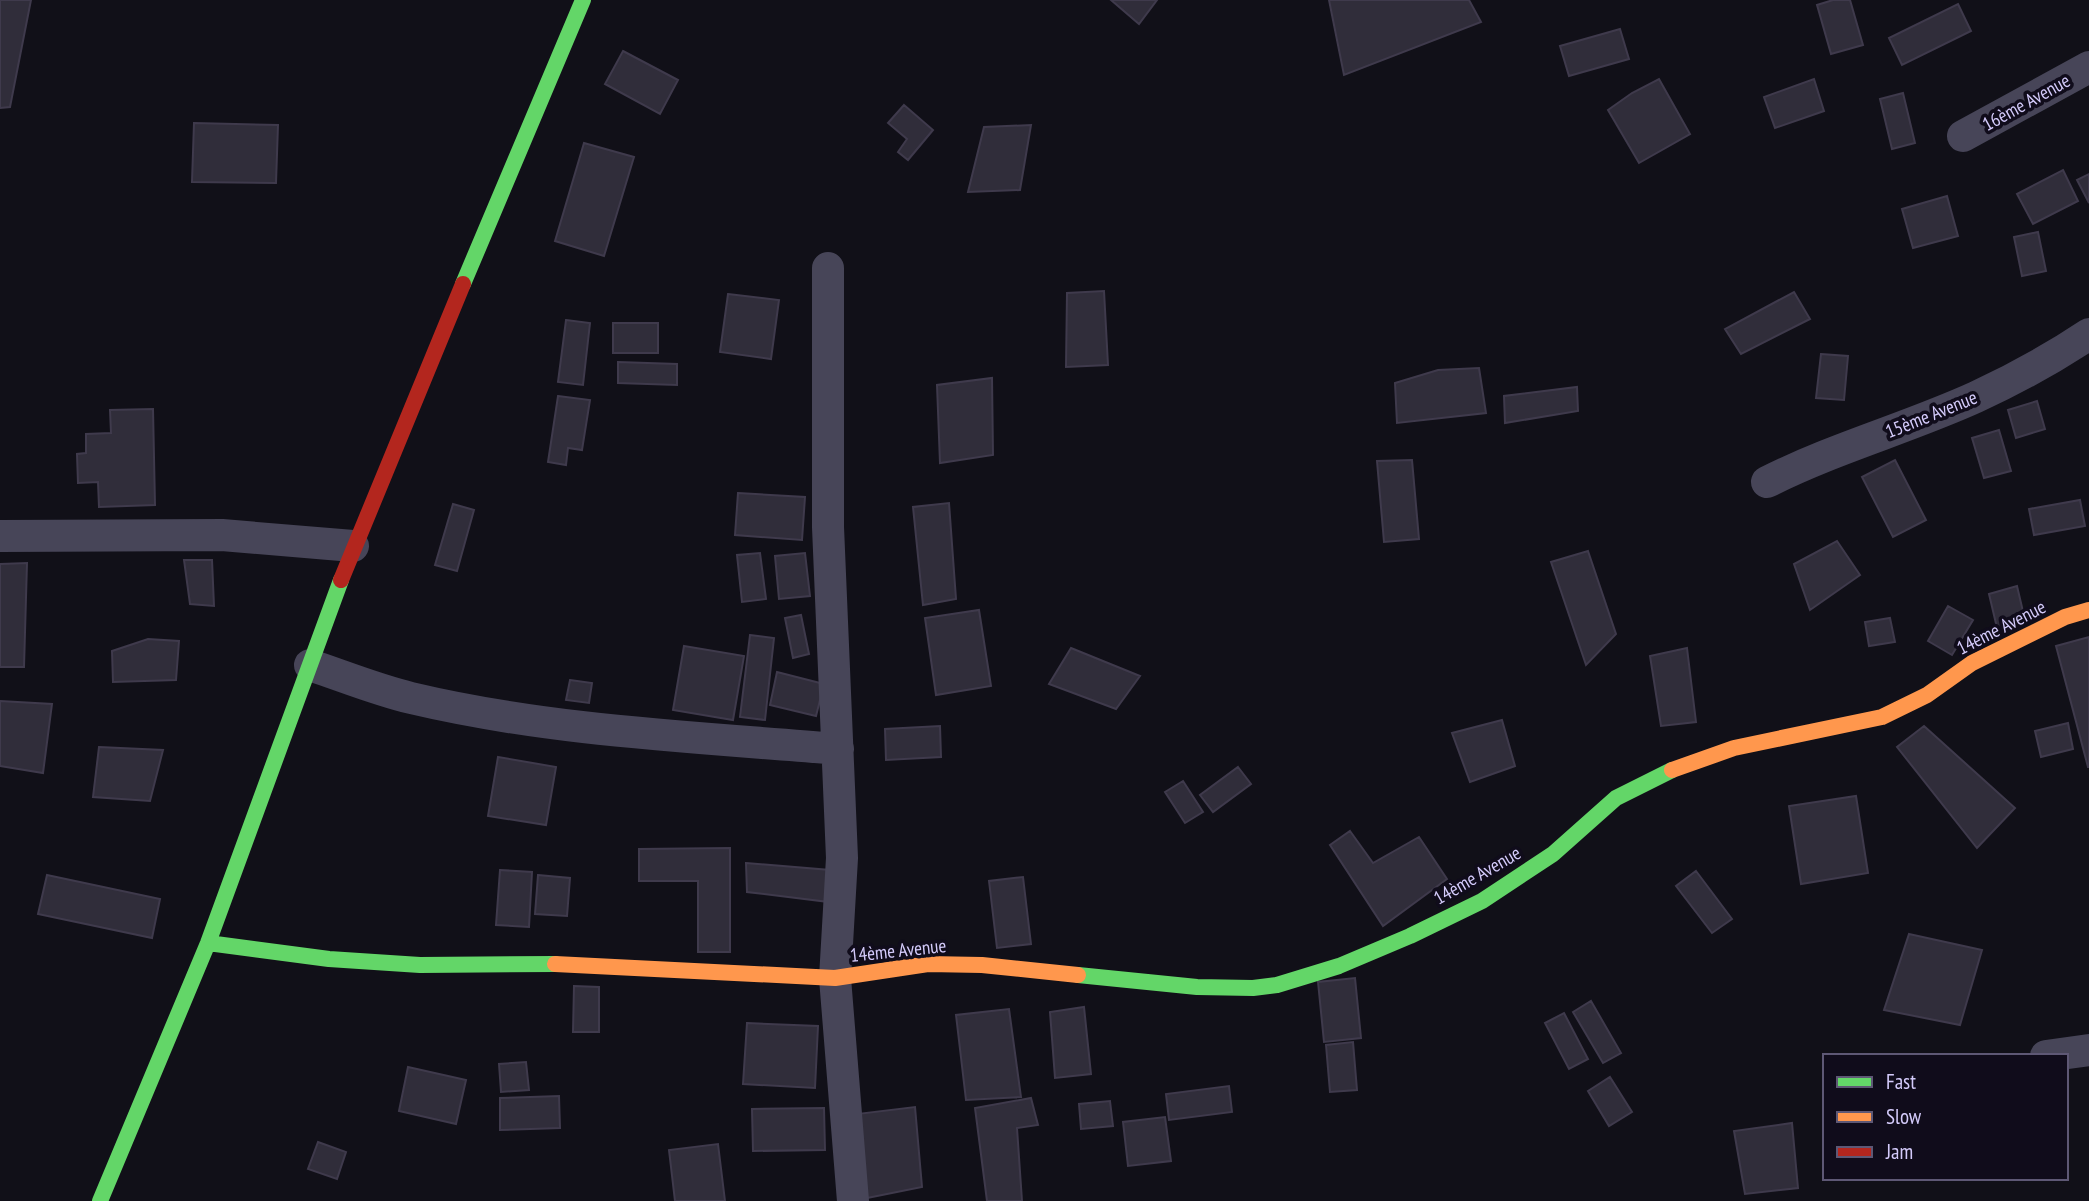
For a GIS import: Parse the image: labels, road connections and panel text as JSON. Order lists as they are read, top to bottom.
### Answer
{
  "streets": {
    "street": ["16ème Avenue", "15ème Avenue", "14ème Avenue"]
  },
  "legend": ["Fast", "Slow", "Jam"]
}
